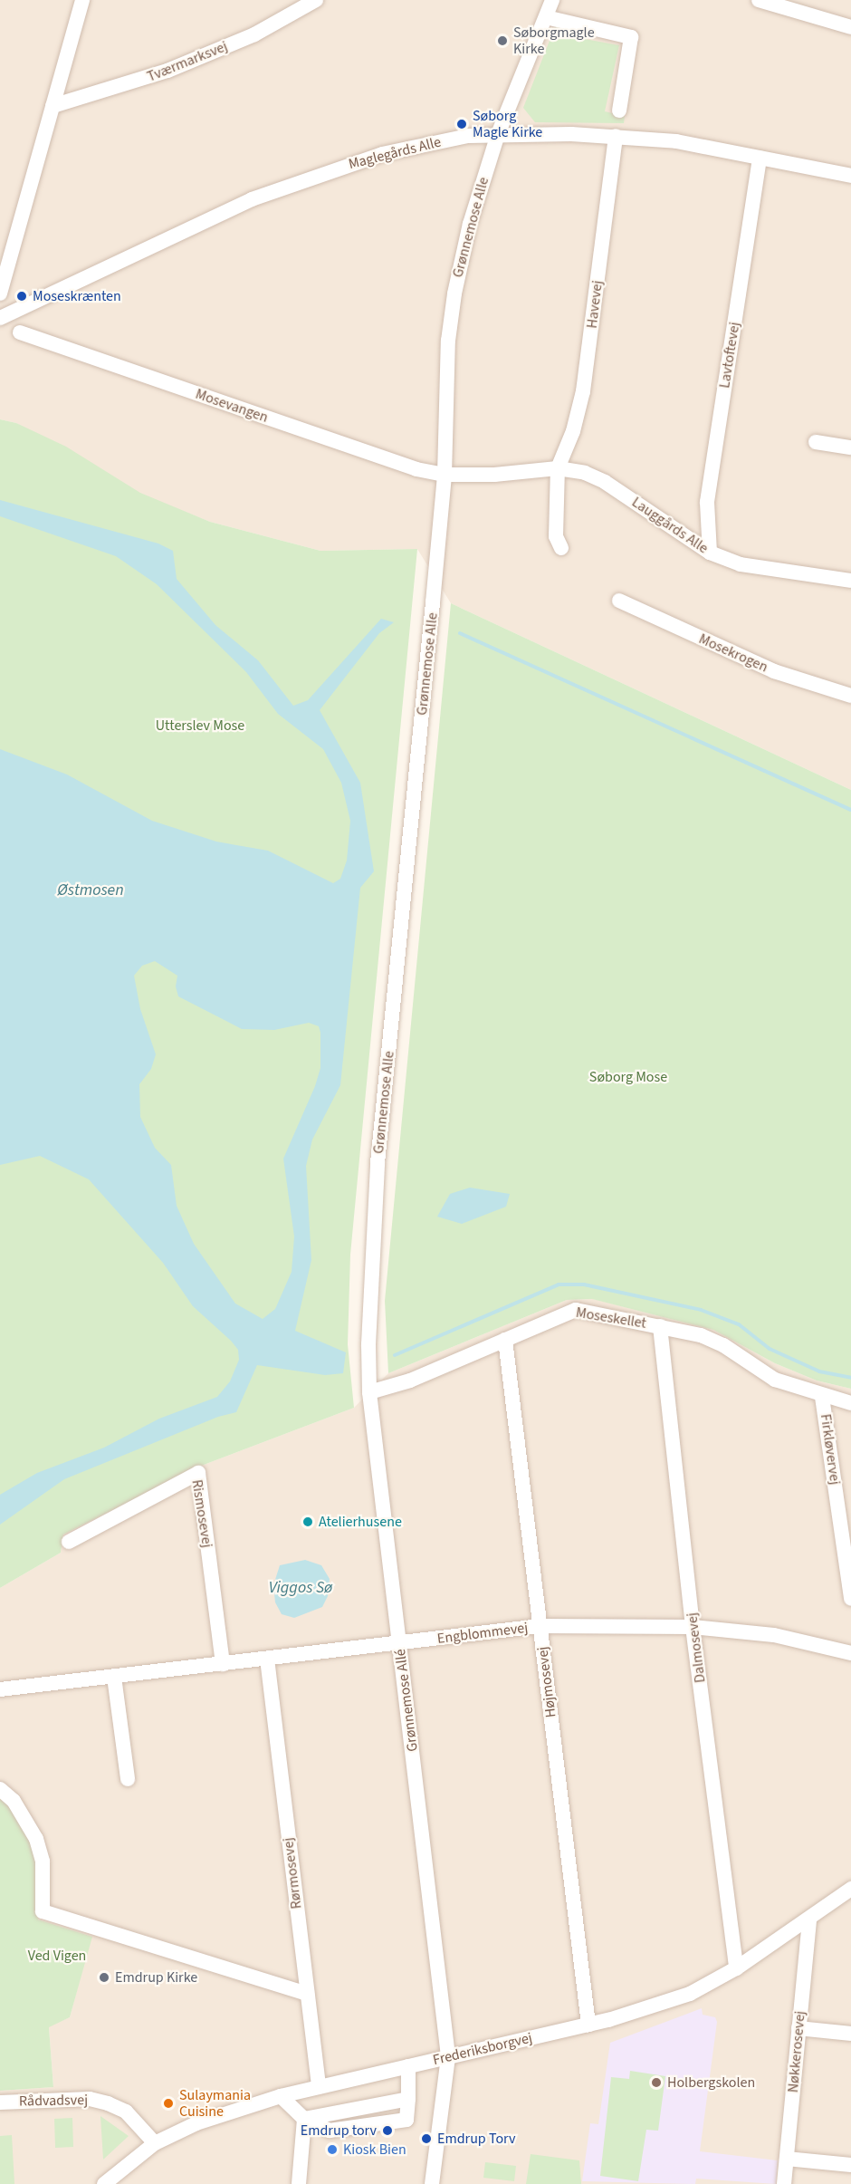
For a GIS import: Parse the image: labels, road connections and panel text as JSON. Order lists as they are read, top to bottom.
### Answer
{
  "streets": {
    "street": [
      "Tværmarksvej",
      "Maglegårds Alle",
      "Grønnemose Alle",
      "Havevej",
      "Lavtoftevej",
      "Mosevangen",
      "Lauggårds Alle",
      "Mosekrogen",
      "Moseskellet",
      "Firkløvervej",
      "Rismosevej",
      "Engblommevej",
      "Dalmosevej",
      "Højmosevej",
      "Grønnemose Allé",
      "Rørmosevej",
      "Frederiksborgvej",
      "Nøkkerosevej",
      "Rådvadsvej"
    ]
  },
  "crossings": [
    ["Maglegårds Alle", "Grønnemose Alle"],
    ["Maglegårds Alle", "Havevej"],
    ["Maglegårds Alle", "Lavtoftevej"],
    ["Grønnemose Alle", "Mosevangen"],
    ["Grønnemose Alle", "Lauggårds Alle"],
    ["Grønnemose Alle", "Grønnemose Allé"],
    ["Havevej", "Lauggårds Alle"],
    ["Lavtoftevej", "Lauggårds Alle"],
    ["Mosevangen", "Lauggårds Alle"],
    ["Moseskellet", "Firkløvervej"],
    ["Moseskellet", "Dalmosevej"],
    ["Moseskellet", "Højmosevej"],
    ["Moseskellet", "Grønnemose Allé"],
    ["Rismosevej", "Engblommevej"],
    ["Engblommevej", "Dalmosevej"],
    ["Engblommevej", "Højmosevej"],
    ["Engblommevej", "Grønnemose Allé"],
    ["Engblommevej", "Rørmosevej"],
    ["Dalmosevej", "Frederiksborgvej"],
    ["Højmosevej", "Frederiksborgvej"],
    ["Grønnemose Allé", "Frederiksborgvej"],
    ["Rørmosevej", "Frederiksborgvej"],
    ["Frederiksborgvej", "Nøkkerosevej"],
    ["Frederiksborgvej", "Rådvadsvej"]
  ],
  "water": ["Østmosen", "Viggos Sø"],
  "parks": ["Utterslev Mose", "Søborg Mose", "Ved Vigen"],
  "places": [
    "Søborgmagle Kirke",
    "Søborg Magle Kirke",
    "Moseskrænten",
    "Atelierhusene",
    "Emdrup Kirke",
    "Holbergskolen",
    "Sulaymania Cuisine",
    "Emdrup torv",
    "Emdrup Torv",
    "Kiosk Bien"
  ]
}
